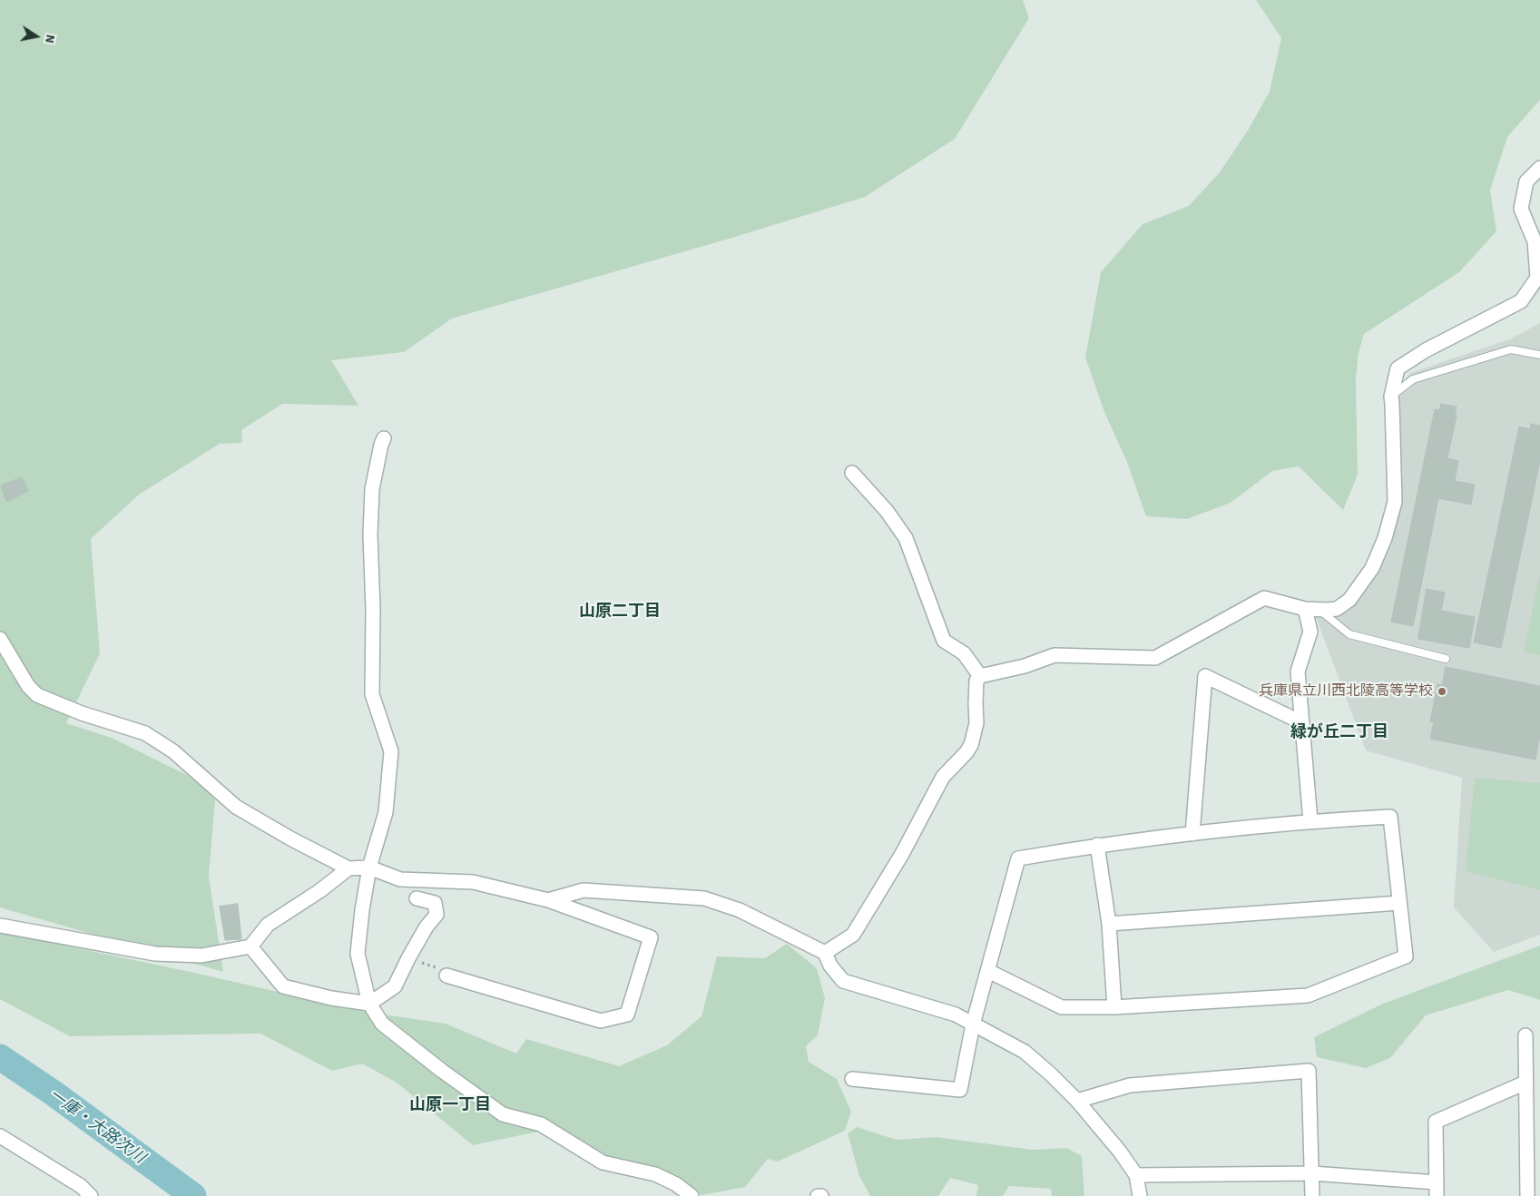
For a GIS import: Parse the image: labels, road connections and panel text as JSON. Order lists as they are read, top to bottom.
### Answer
{
  "districts": ["山原二丁目", "緑が丘二丁目", "山原一丁目"],
  "water": ["一庫・大路次川"],
  "places": ["兵庫県立川西北陵高等学校"],
  "north": "right"
}
